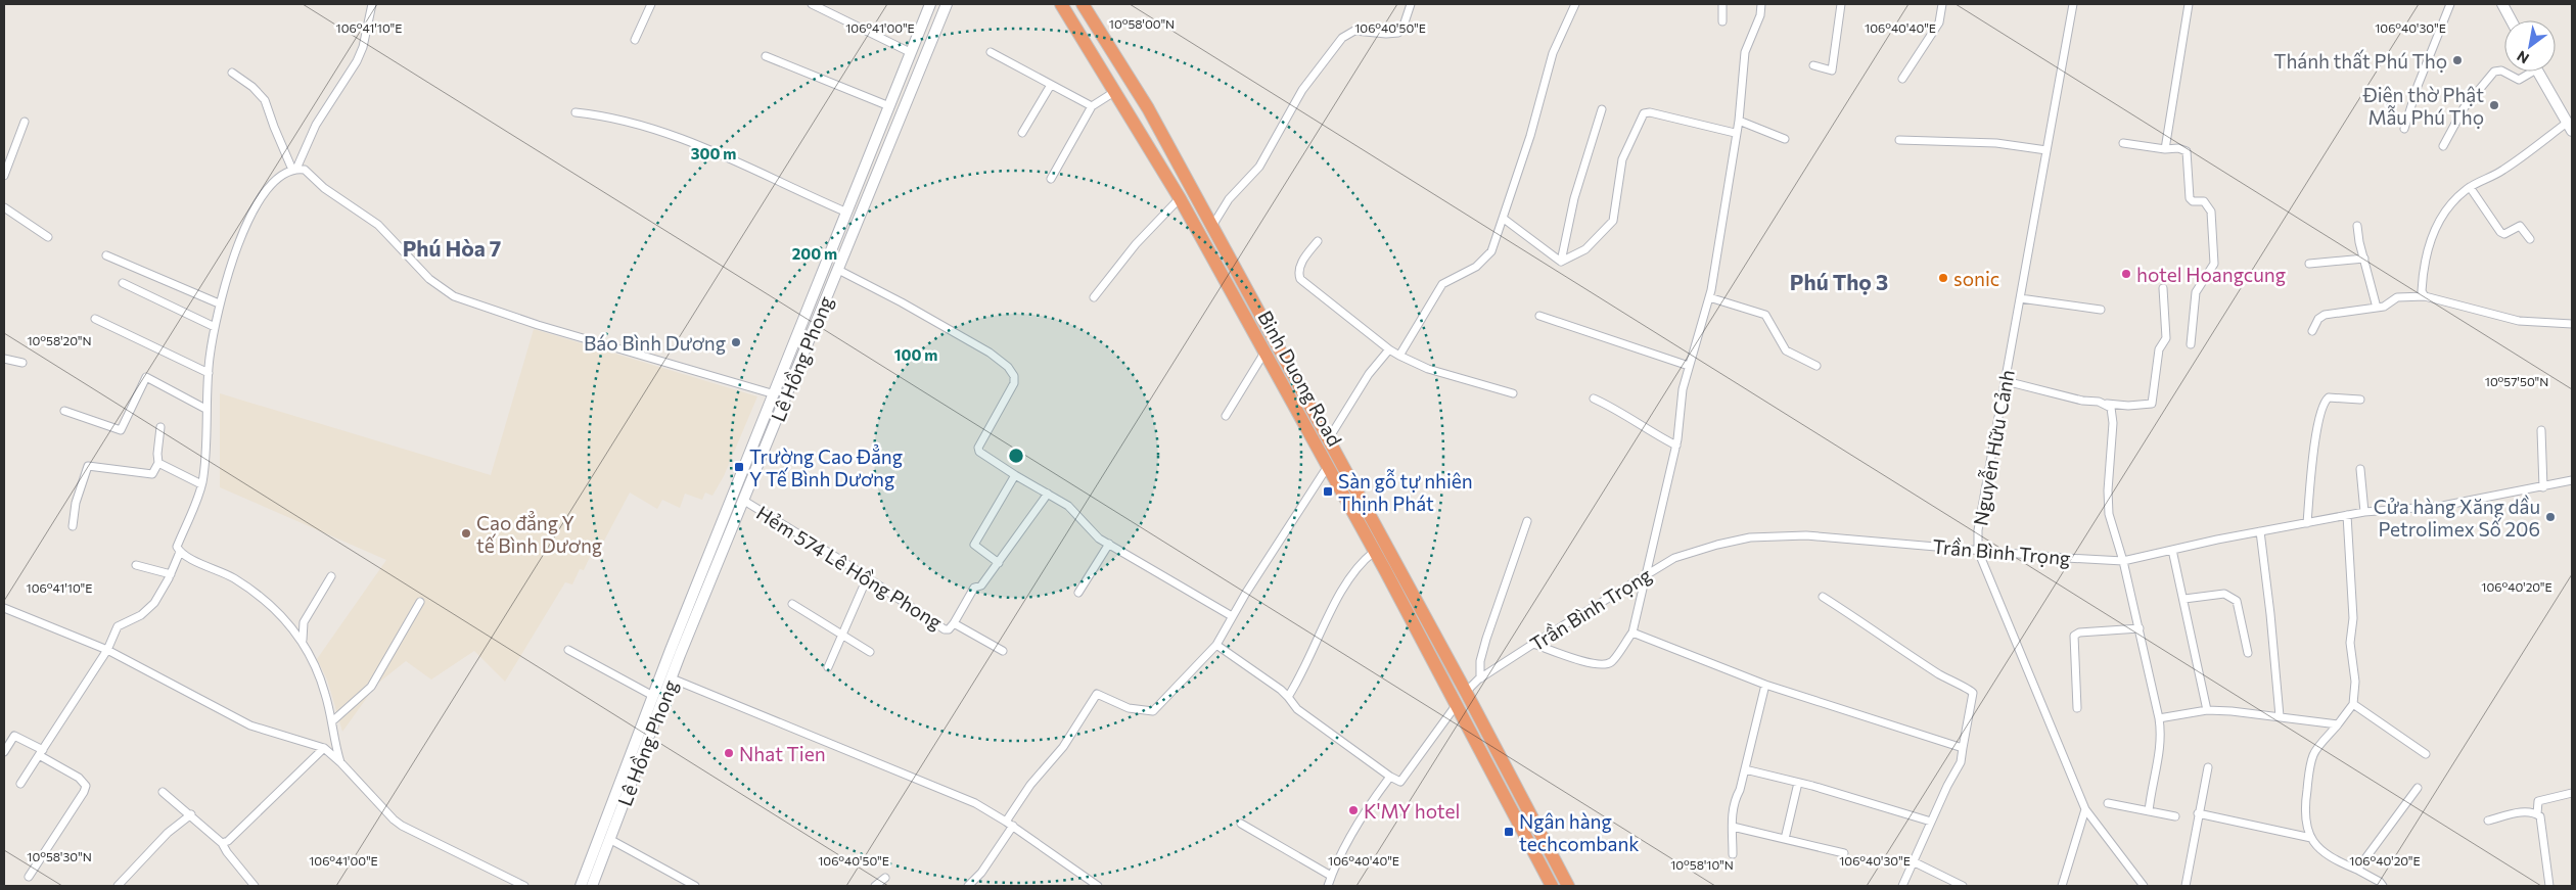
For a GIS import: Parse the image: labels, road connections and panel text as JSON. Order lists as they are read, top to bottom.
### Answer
{
  "streets": {
    "highway": ["Binh Duong Road"],
    "street": [
      "Lê Hồng Phong",
      "Nguyễn Hữu Cảnh",
      "Trần Bình Trọng",
      "Hẻm 574 Lê Hồng Phong"
    ]
  },
  "crossings": [
    ["Lê Hồng Phong", "Hẻm 574 Lê Hồng Phong"],
    ["Binh Duong Road", "Trần Bình Trọng"],
    ["Nguyễn Hữu Cảnh", "Trần Bình Trọng"]
  ],
  "districts": ["Phú Hòa 7", "Phú Thọ 3"],
  "places": {
    "other": [
      "Thánh thất Phú Thọ",
      "Điện thờ Phật Mẫu Phú Thọ",
      "hotel Hoangcung",
      "sonic",
      "Báo Bình Dương",
      "Cửa hàng Xăng dầu Petrolimex Số 206",
      "Cao đẳng Y tế Bình Dương",
      "Nhat Tien",
      "K'MY hotel"
    ],
    "transit": ["Trường Cao Đẳng Y Tế Bình Dương", "Sàn gỗ tự nhiên Thịnh Phát", "Ngân hàng techcombank"]
  },
  "north": "bottom left",
  "coordinates": [
    "10°58'00\"N",
    "106°40'30\"E",
    "106°41'10\"E",
    "106°41'00\"E",
    "106°40'50\"E",
    "106°40'40\"E",
    "10°58'20\"N",
    "10°57'50\"N",
    "106°40'20\"E",
    "10°58'30\"N",
    "10°58'10\"N"
  ],
  "rings": ["300 m", "200 m", "100 m"]
}
